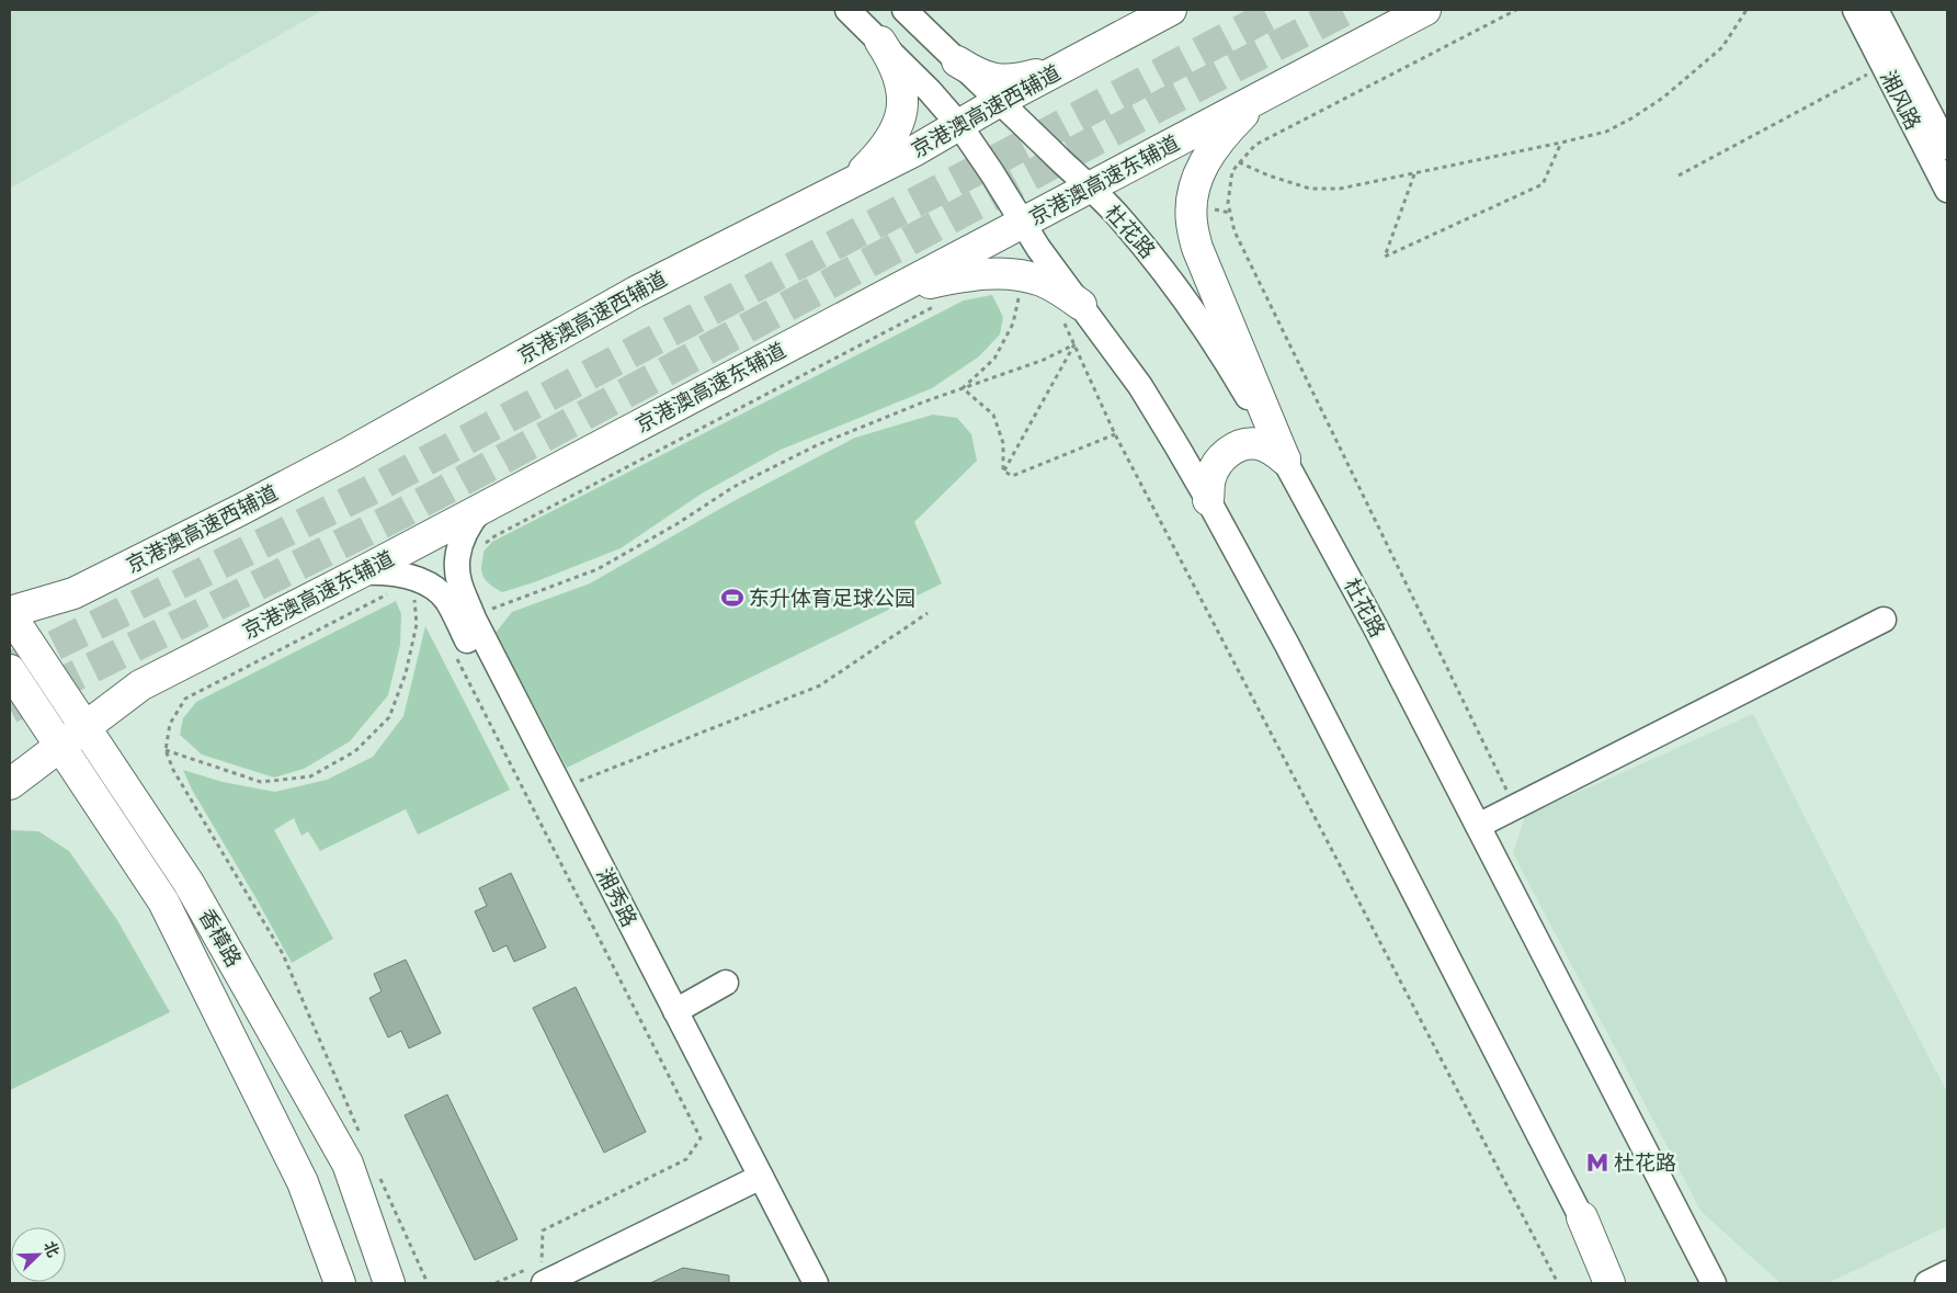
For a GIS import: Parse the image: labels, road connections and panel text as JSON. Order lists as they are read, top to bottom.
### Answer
{
  "streets": {
    "main road": ["京港澳高速西辅道", "京港澳高速东辅道", "香樟路"],
    "street": ["湘风路", "杜花路", "湘秀路"]
  },
  "crossings": [
    ["京港澳高速西辅道", "杜花路"],
    ["京港澳高速西辅道", "香樟路"],
    ["京港澳高速东辅道", "杜花路"],
    ["京港澳高速东辅道", "湘秀路"],
    ["京港澳高速东辅道", "香樟路"]
  ],
  "places": {
    "sports": ["东升体育足球公园"],
    "metro station": ["杜花路"]
  },
  "north": "top right"
}
